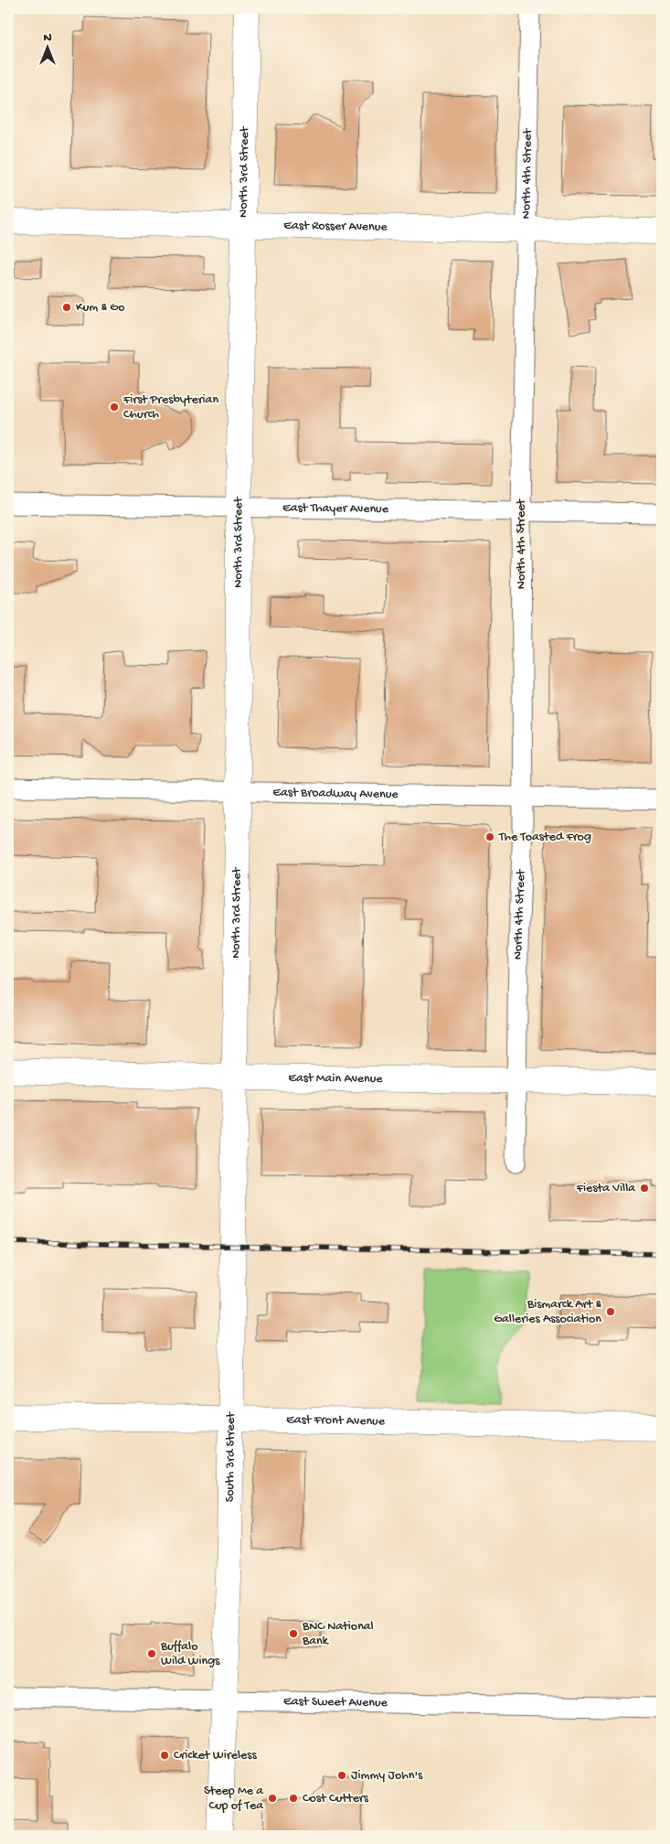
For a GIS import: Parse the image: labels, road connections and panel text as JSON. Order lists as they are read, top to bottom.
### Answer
{
  "streets": {
    "street": [
      "North 3rd Street",
      "North 4th Street",
      "East Rosser Avenue",
      "East Thayer Avenue",
      "East Broadway Avenue",
      "East Main Avenue",
      "East Front Avenue",
      "South 3rd Street",
      "East Sweet Avenue"
    ]
  },
  "crossings": [
    ["North 3rd Street", "East Rosser Avenue"],
    ["North 3rd Street", "East Thayer Avenue"],
    ["North 3rd Street", "East Broadway Avenue"],
    ["North 3rd Street", "East Main Avenue"],
    ["North 3rd Street", "South 3rd Street"],
    ["North 4th Street", "East Rosser Avenue"],
    ["North 4th Street", "East Thayer Avenue"],
    ["North 4th Street", "East Broadway Avenue"],
    ["North 4th Street", "East Main Avenue"],
    ["East Main Avenue", "South 3rd Street"],
    ["East Front Avenue", "South 3rd Street"],
    ["South 3rd Street", "East Sweet Avenue"]
  ],
  "places": [
    "Kum & Go",
    "First Presbyterian Church",
    "The Toasted Frog",
    "Fiesta Villa",
    "Bismarck Art & Galleries Association",
    "BNC National Bank",
    "Buffalo Wild Wings",
    "Cricket Wireless",
    "Jimmy John's",
    "Steep Me a Cup of Tea",
    "Cost Cutters"
  ],
  "north": "top"
}
